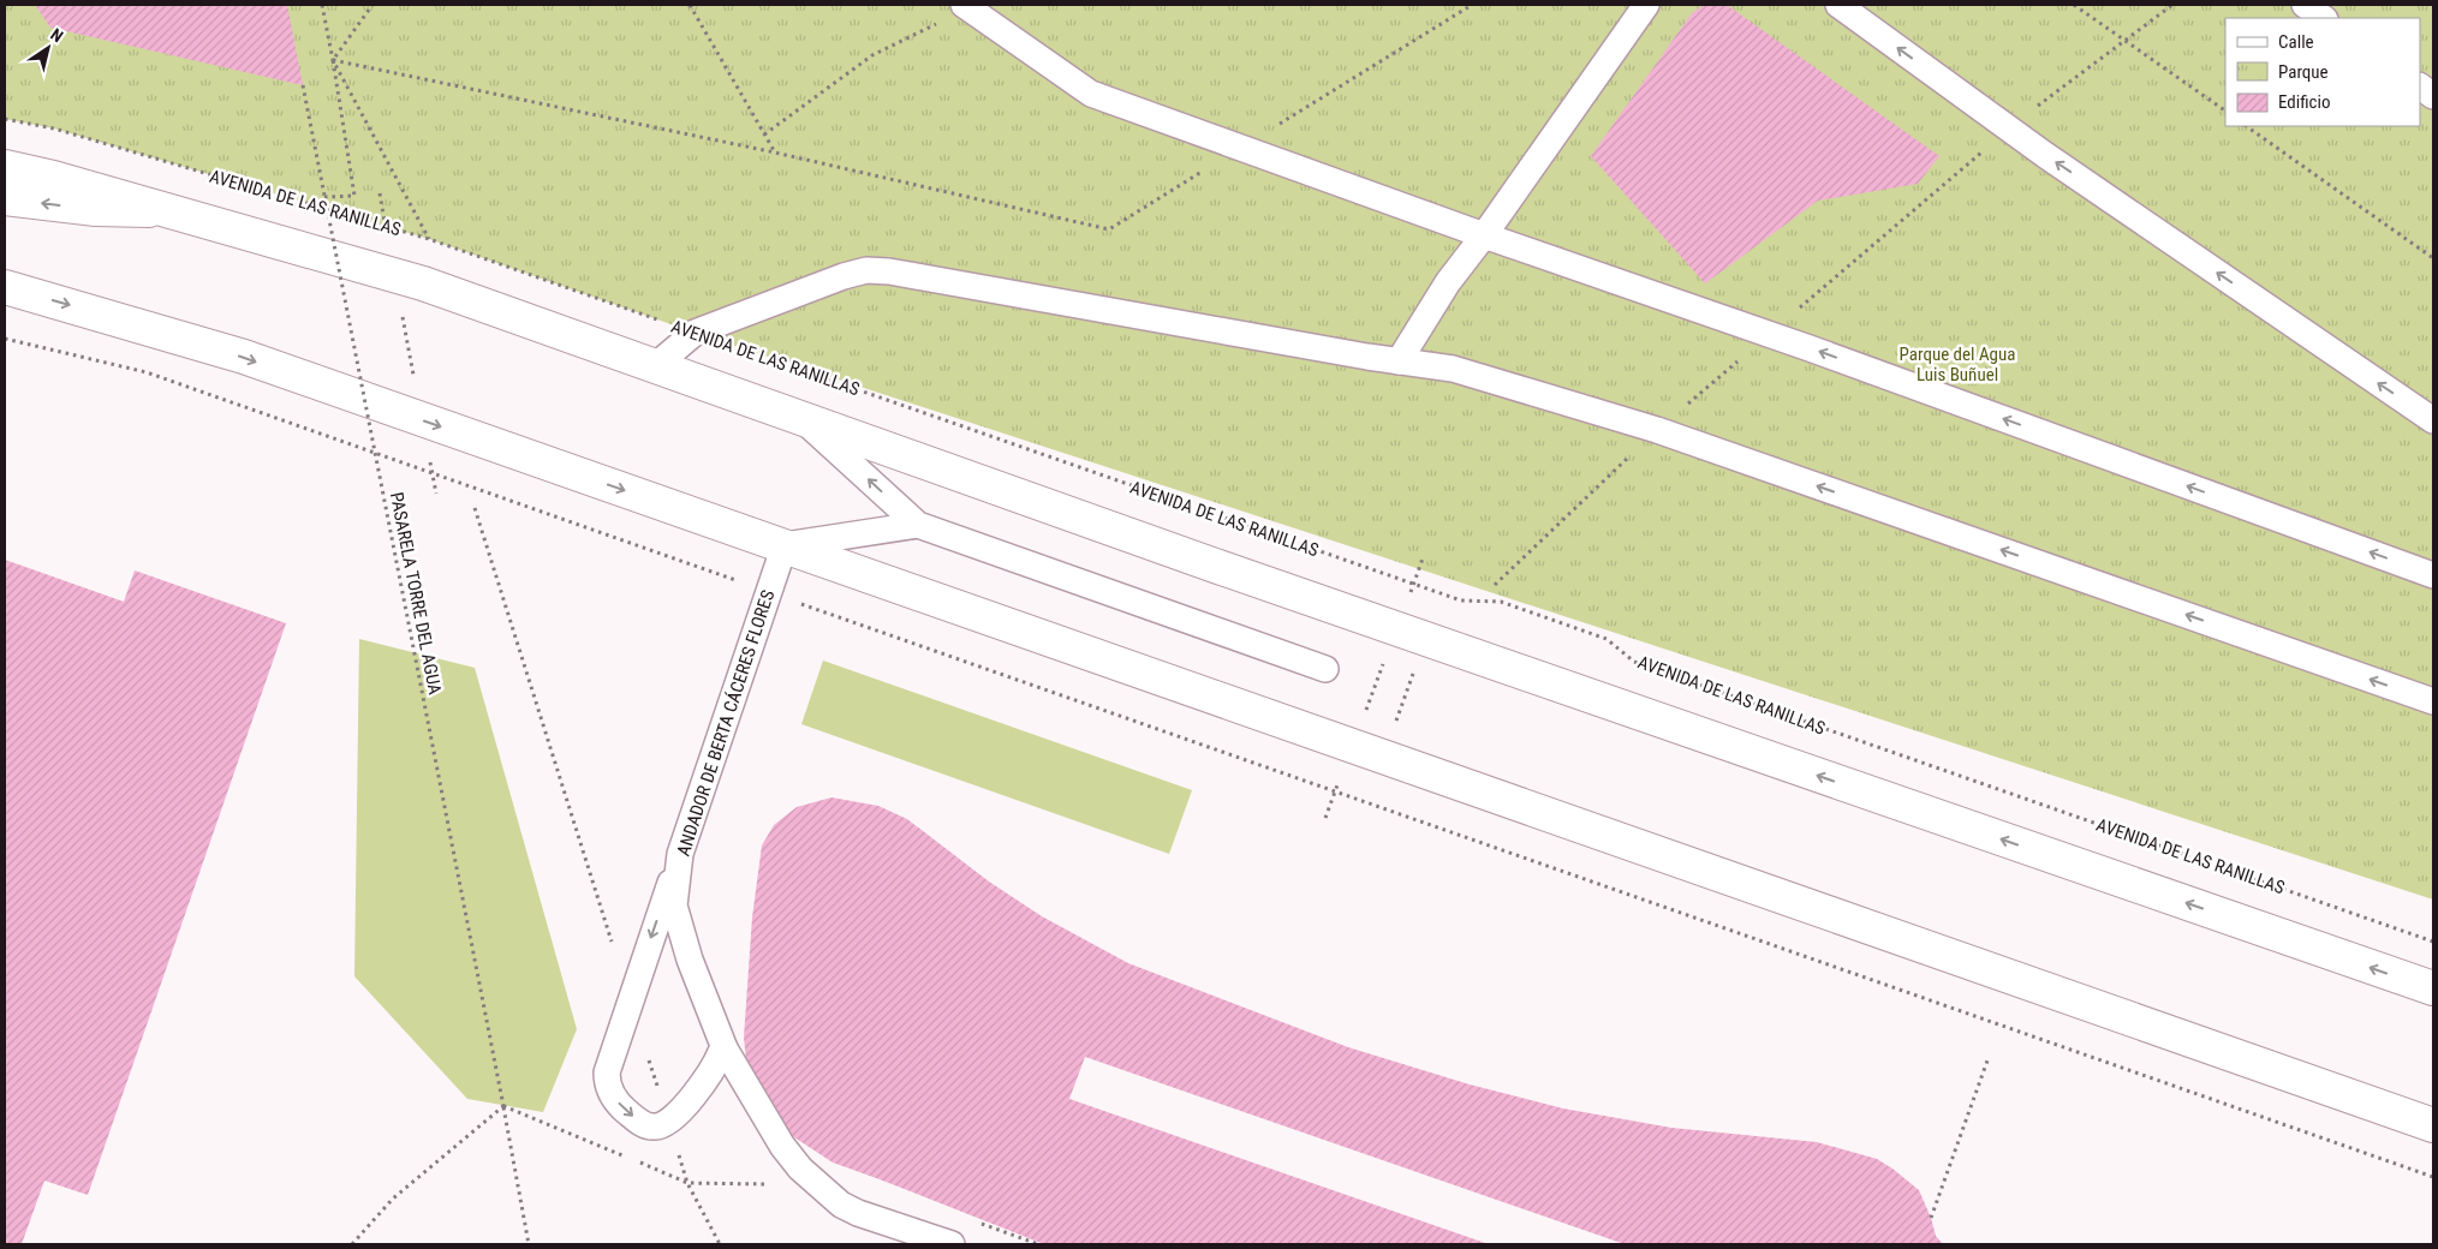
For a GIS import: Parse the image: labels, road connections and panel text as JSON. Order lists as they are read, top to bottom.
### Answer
{
  "streets": {
    "lane": ["ANDADOR DE BERTA CÁCERES FLORES"],
    "path": ["AVENIDA DE LAS RANILLAS", "PASARELA TORRE DEL AGUA"]
  },
  "parks": ["Parque del Agua Luis Buñuel"],
  "legend": ["Calle", "Parque", "Edificio"],
  "north": "top right"
}
